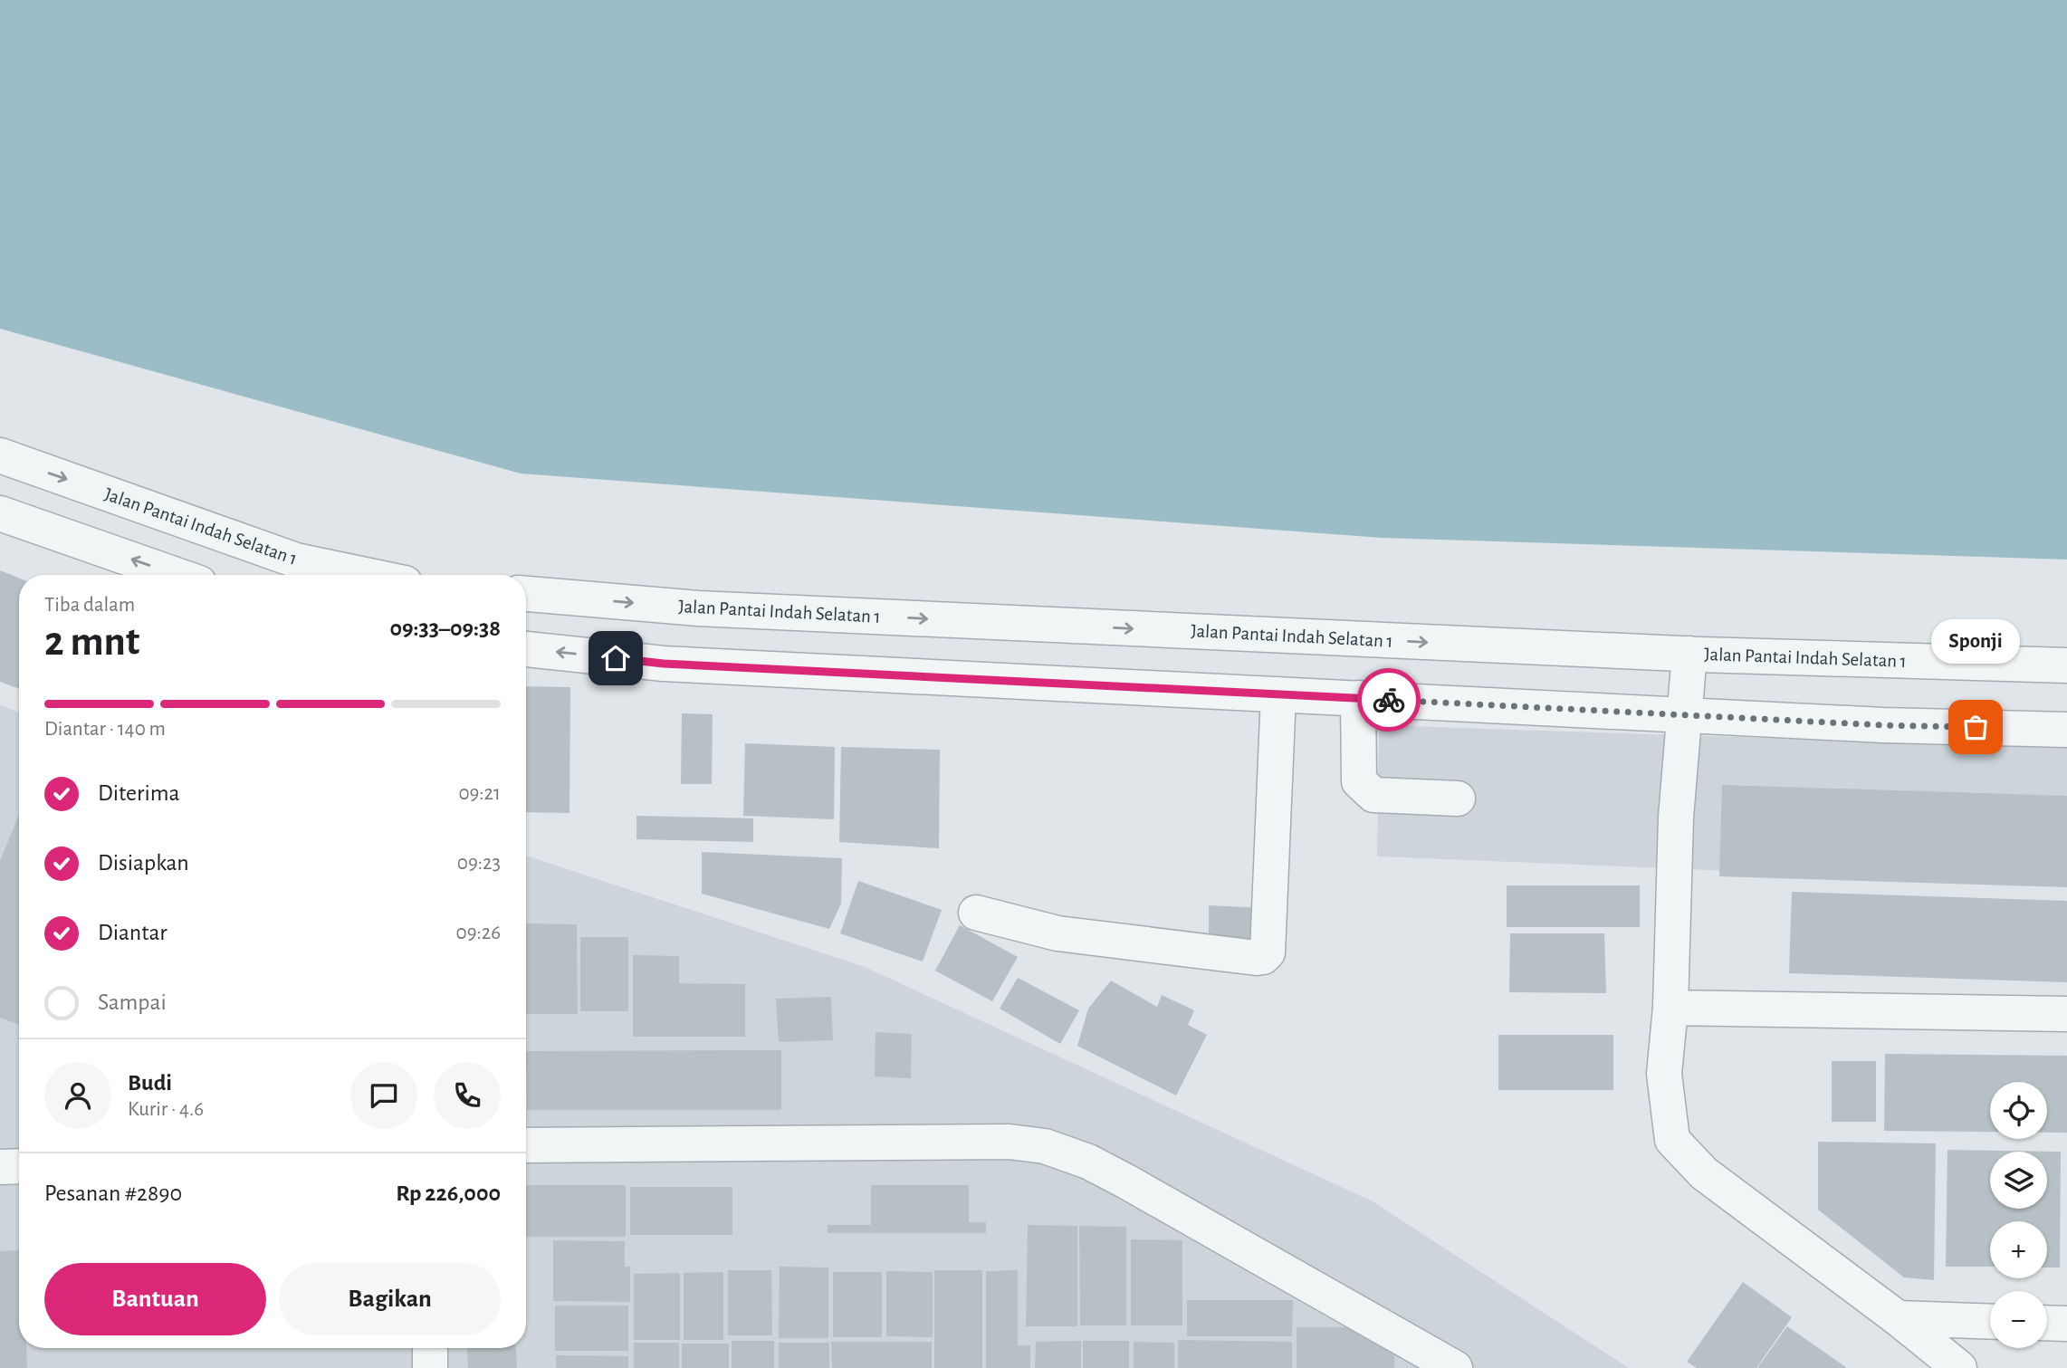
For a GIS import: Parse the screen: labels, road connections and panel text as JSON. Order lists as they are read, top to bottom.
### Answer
{
  "streets": {
    "street": ["Jalan Pantai Indah Selatan 1"]
  },
  "places": ["Sponji"],
  "page": {
    "heading": ["2 mnt", "Tiba dalam", "09:33–09:38"],
    "panel": [
      "Budi",
      "Kurir · 4.6",
      "Pesanan #2890",
      "Rp 226,000"
    ],
    "bubble": "Sponji",
    "bar": "Diantar · 140 m",
    "list": [
      ["Diterima", "09:21"],
      ["Disiapkan", "09:23"],
      ["Diantar", "09:26"],
      "Sampai"
    ],
    "map_buttons": ["+", "−"],
    "buttons": ["Bantuan", "Bagikan"]
  }
}
